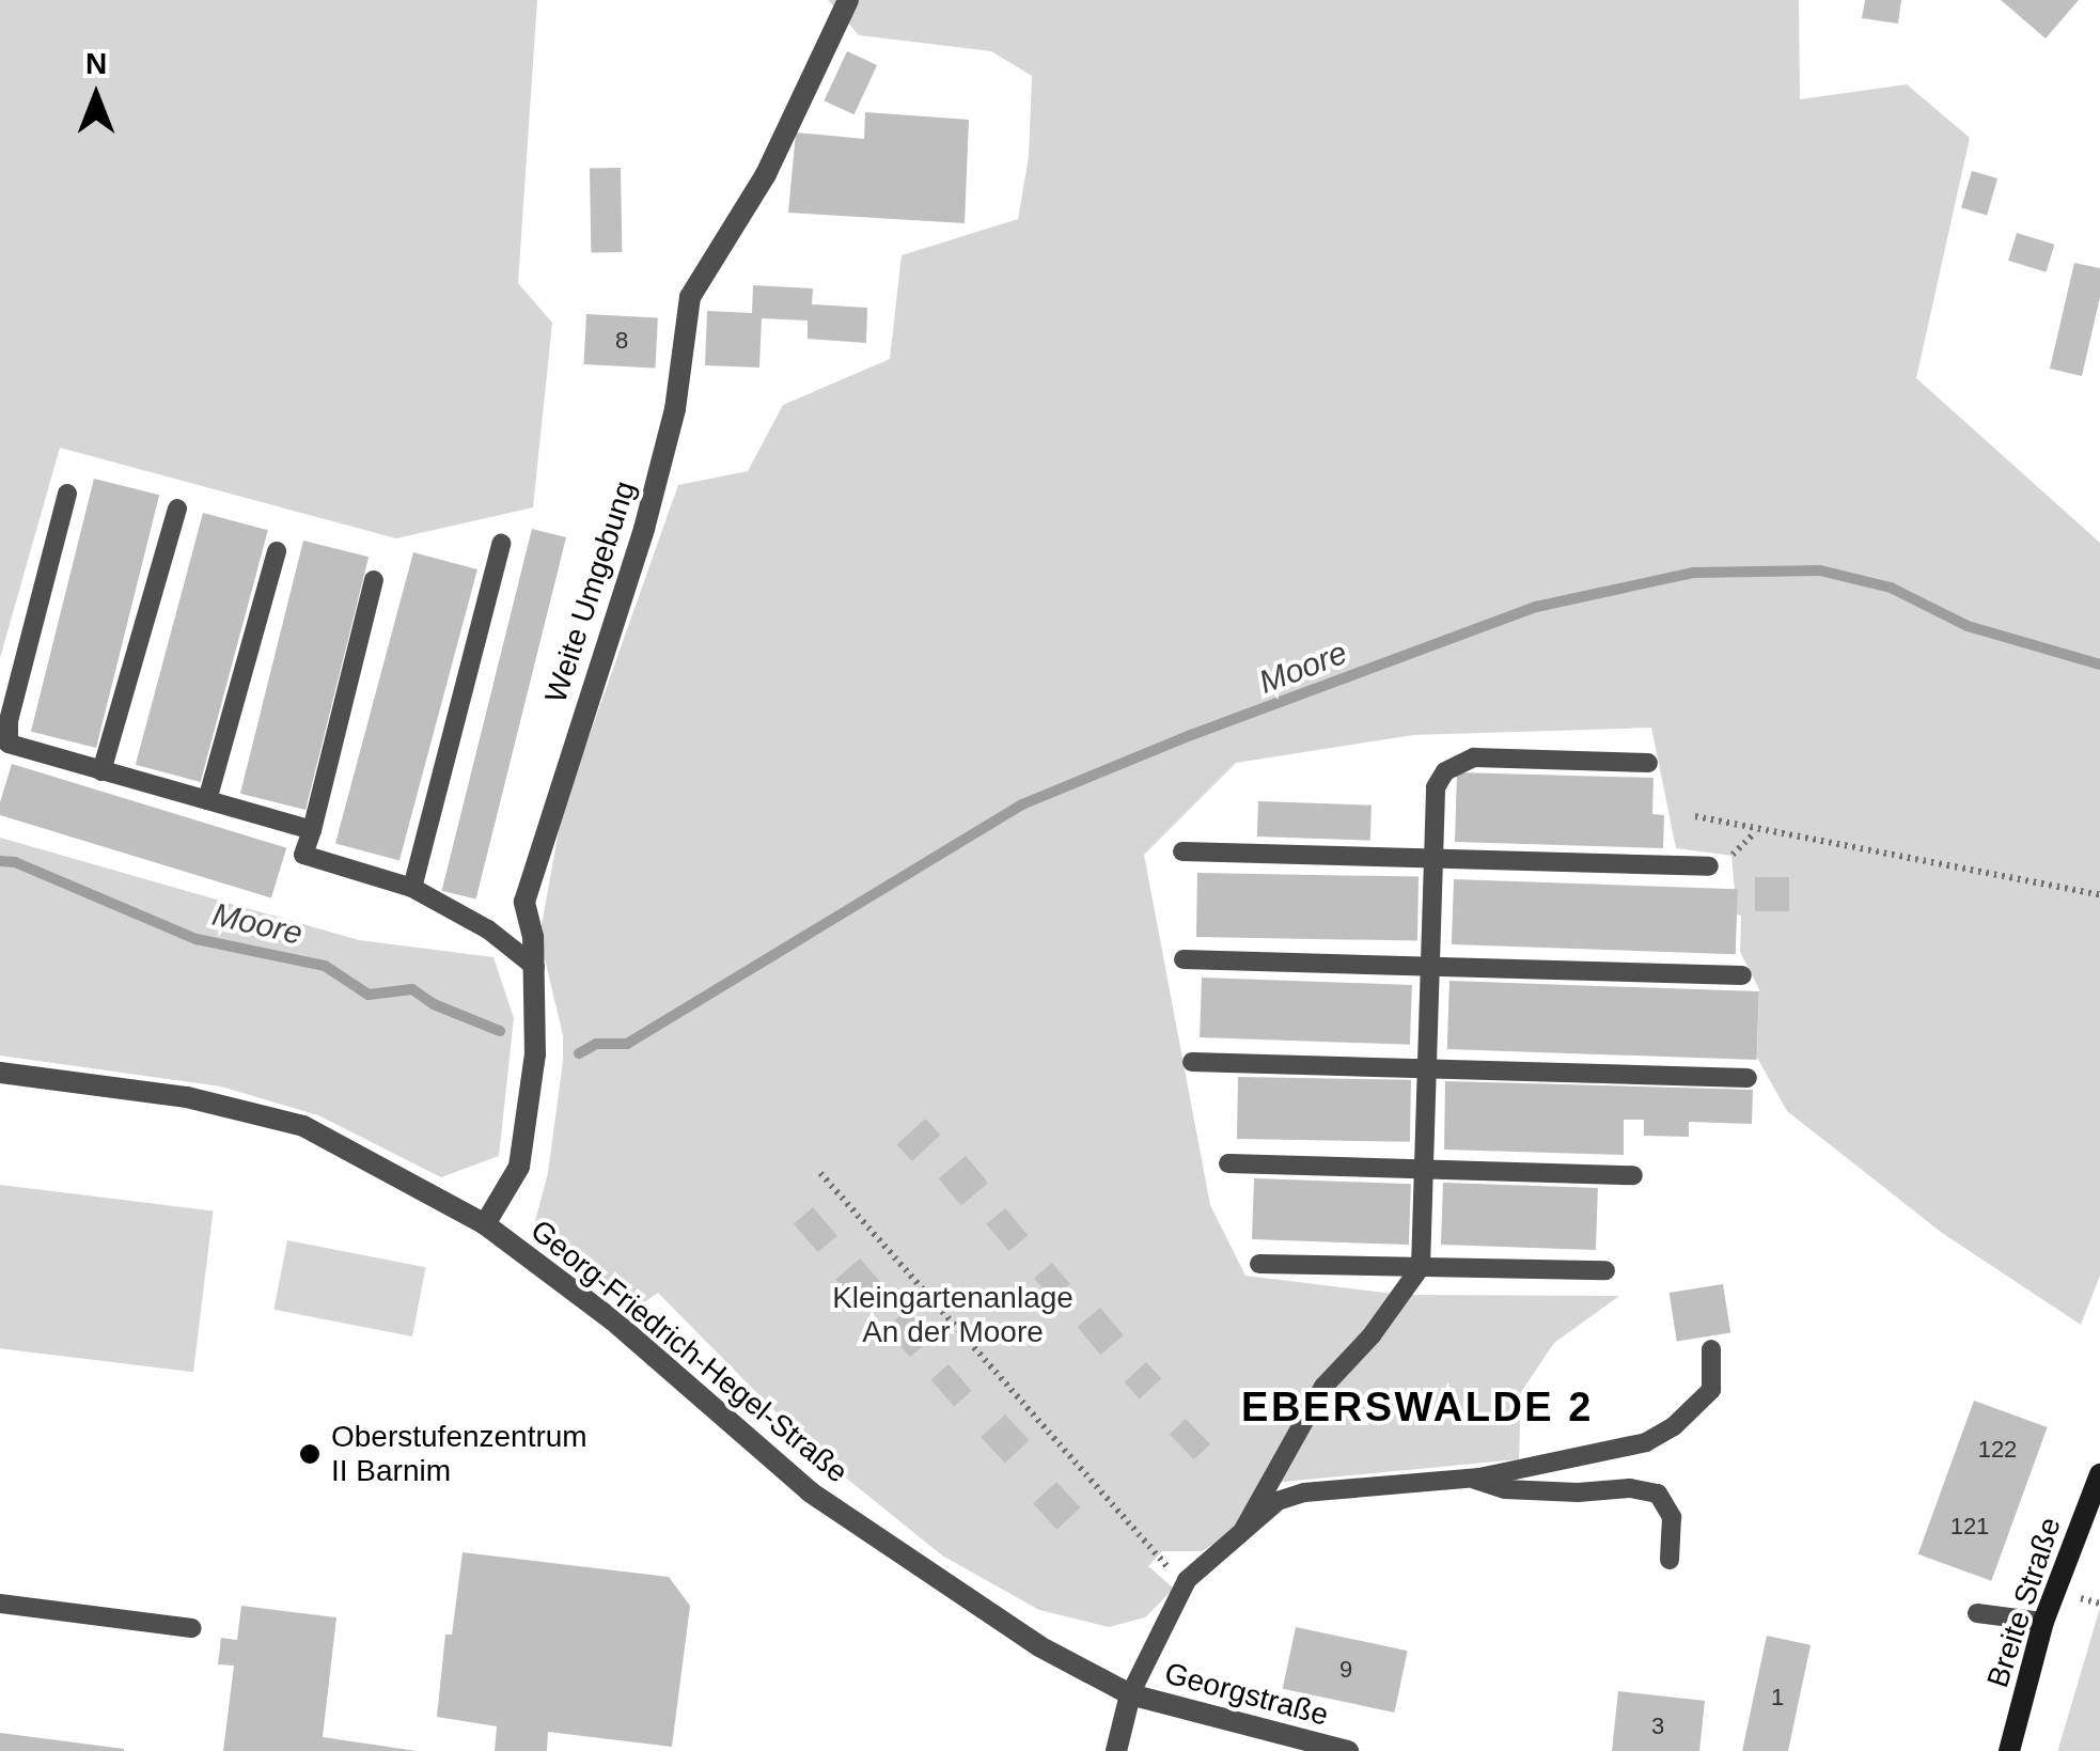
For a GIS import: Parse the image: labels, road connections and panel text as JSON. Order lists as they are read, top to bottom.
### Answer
{
  "streets": {
    "main road": ["Breite Straße"],
    "street": ["Weite Umgebung", "Georg-Friedrich-Hegel-Straße", "Georgstraße"]
  },
  "crossings": [
    ["Weite Umgebung", "Georg-Friedrich-Hegel-Straße"],
    ["Georg-Friedrich-Hegel-Straße", "Georgstraße"]
  ],
  "districts": ["EBERSWALDE 2"],
  "water": ["Moore"],
  "parks": ["Kleingartenanlage An der Moore"],
  "places": ["Oberstufenzentrum II Barnim"],
  "house_numbers": [
    "8",
    "122",
    "121",
    "9",
    "1",
    "3"
  ],
  "north": "top"
}
